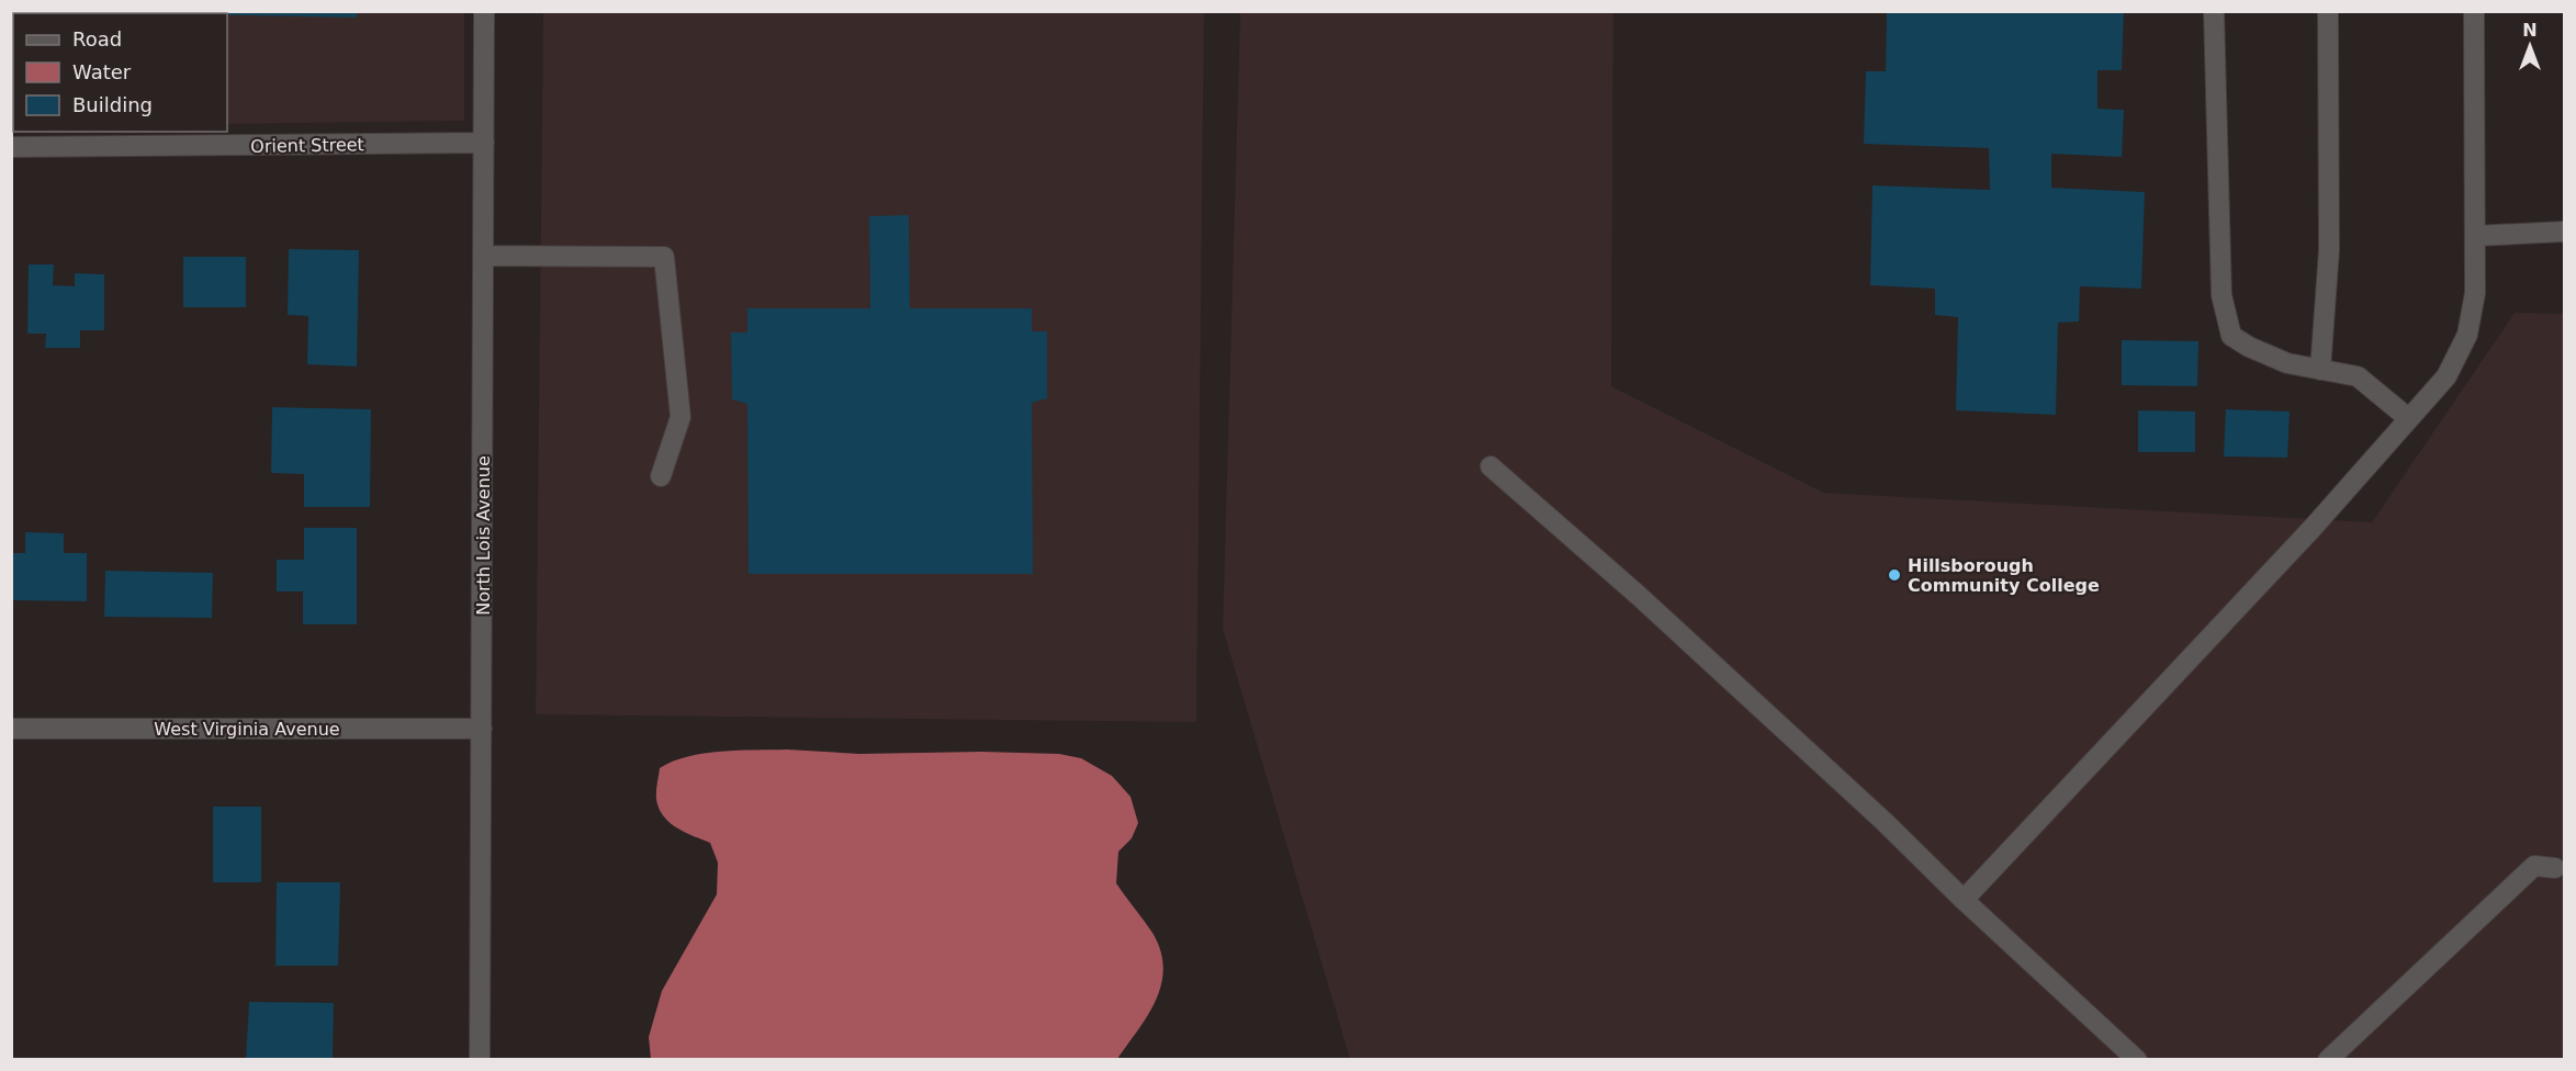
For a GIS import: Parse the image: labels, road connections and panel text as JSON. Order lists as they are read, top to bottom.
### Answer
{
  "streets": {
    "street": ["Orient Street", "North Lois Avenue", "West Virginia Avenue"]
  },
  "crossings": [
    ["Orient Street", "North Lois Avenue"],
    ["North Lois Avenue", "West Virginia Avenue"]
  ],
  "places": ["Hillsborough Community College"],
  "legend": ["Road", "Water", "Building"],
  "north": "top"
}
